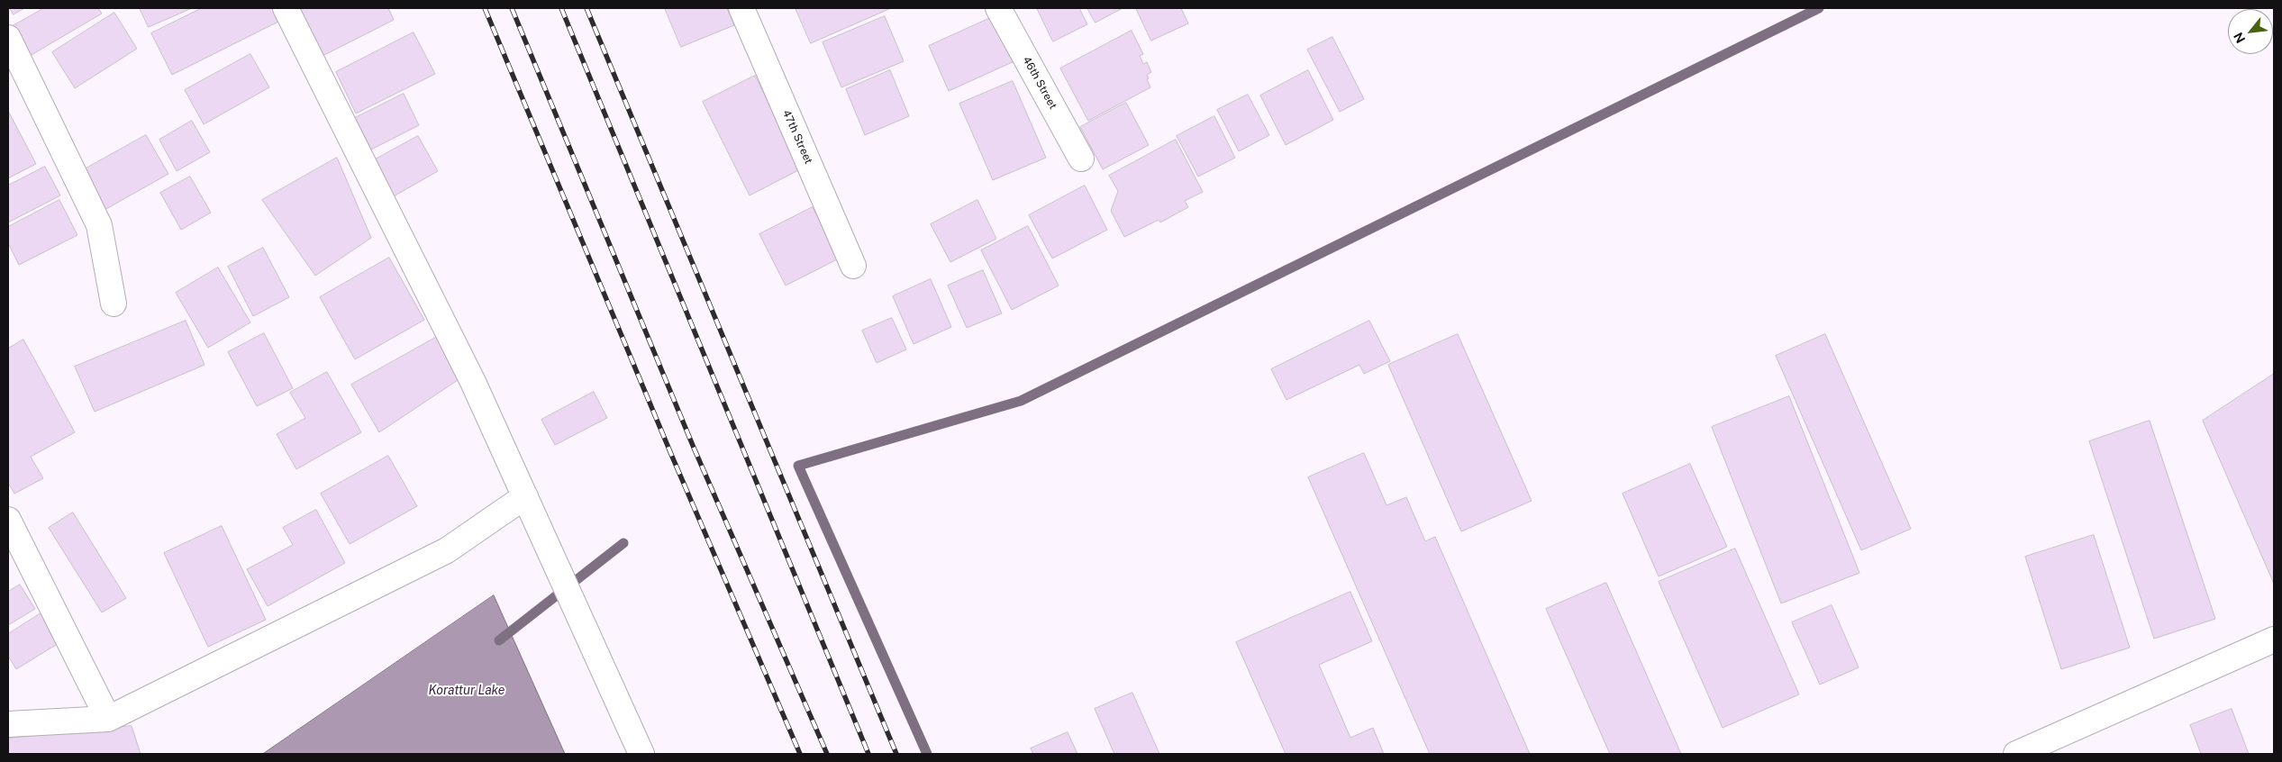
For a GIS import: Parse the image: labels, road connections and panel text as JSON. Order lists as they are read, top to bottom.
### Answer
{
  "streets": {
    "street": ["46th Street", "47th Street"]
  },
  "water": ["Korattur Lake"],
  "north": "bottom left"
}
